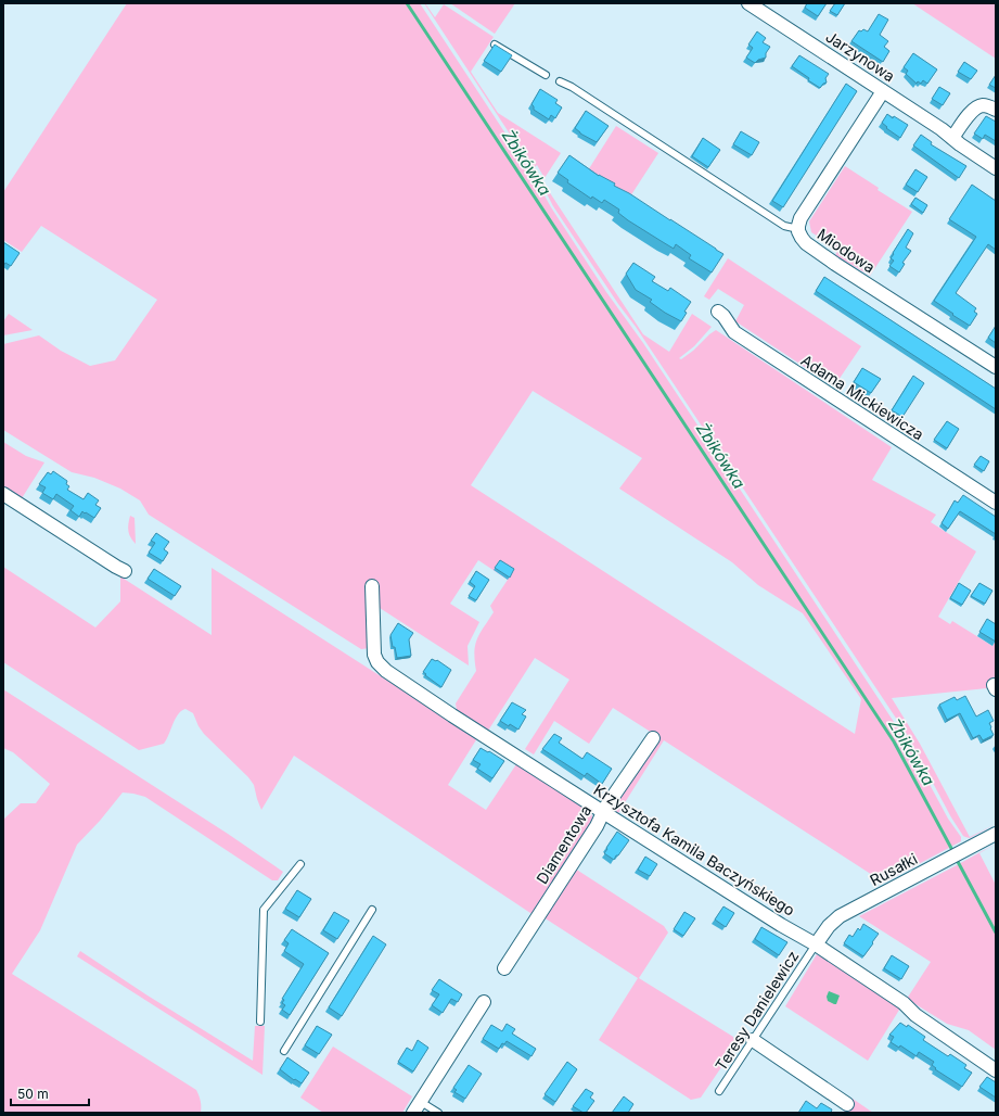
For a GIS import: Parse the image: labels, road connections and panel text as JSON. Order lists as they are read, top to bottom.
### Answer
{
  "streets": {
    "street": [
      "Jarzynowa",
      "Miodowa",
      "Adama Mickiewicza",
      "Diamentowa",
      "Krzysztofa Kamila Baczyńskiego",
      "Rusałki"
    ],
    "lane": ["Teresy Danielewicz"]
  },
  "crossings": [
    ["Jarzynowa", "Miodowa"],
    ["Diamentowa", "Krzysztofa Kamila Baczyńskiego"],
    ["Krzysztofa Kamila Baczyńskiego", "Rusałki"],
    ["Krzysztofa Kamila Baczyńskiego", "Teresy Danielewicz"],
    ["Rusałki", "Teresy Danielewicz"]
  ],
  "water": ["Żbikówka"],
  "scale_bar": "50 m"
}
